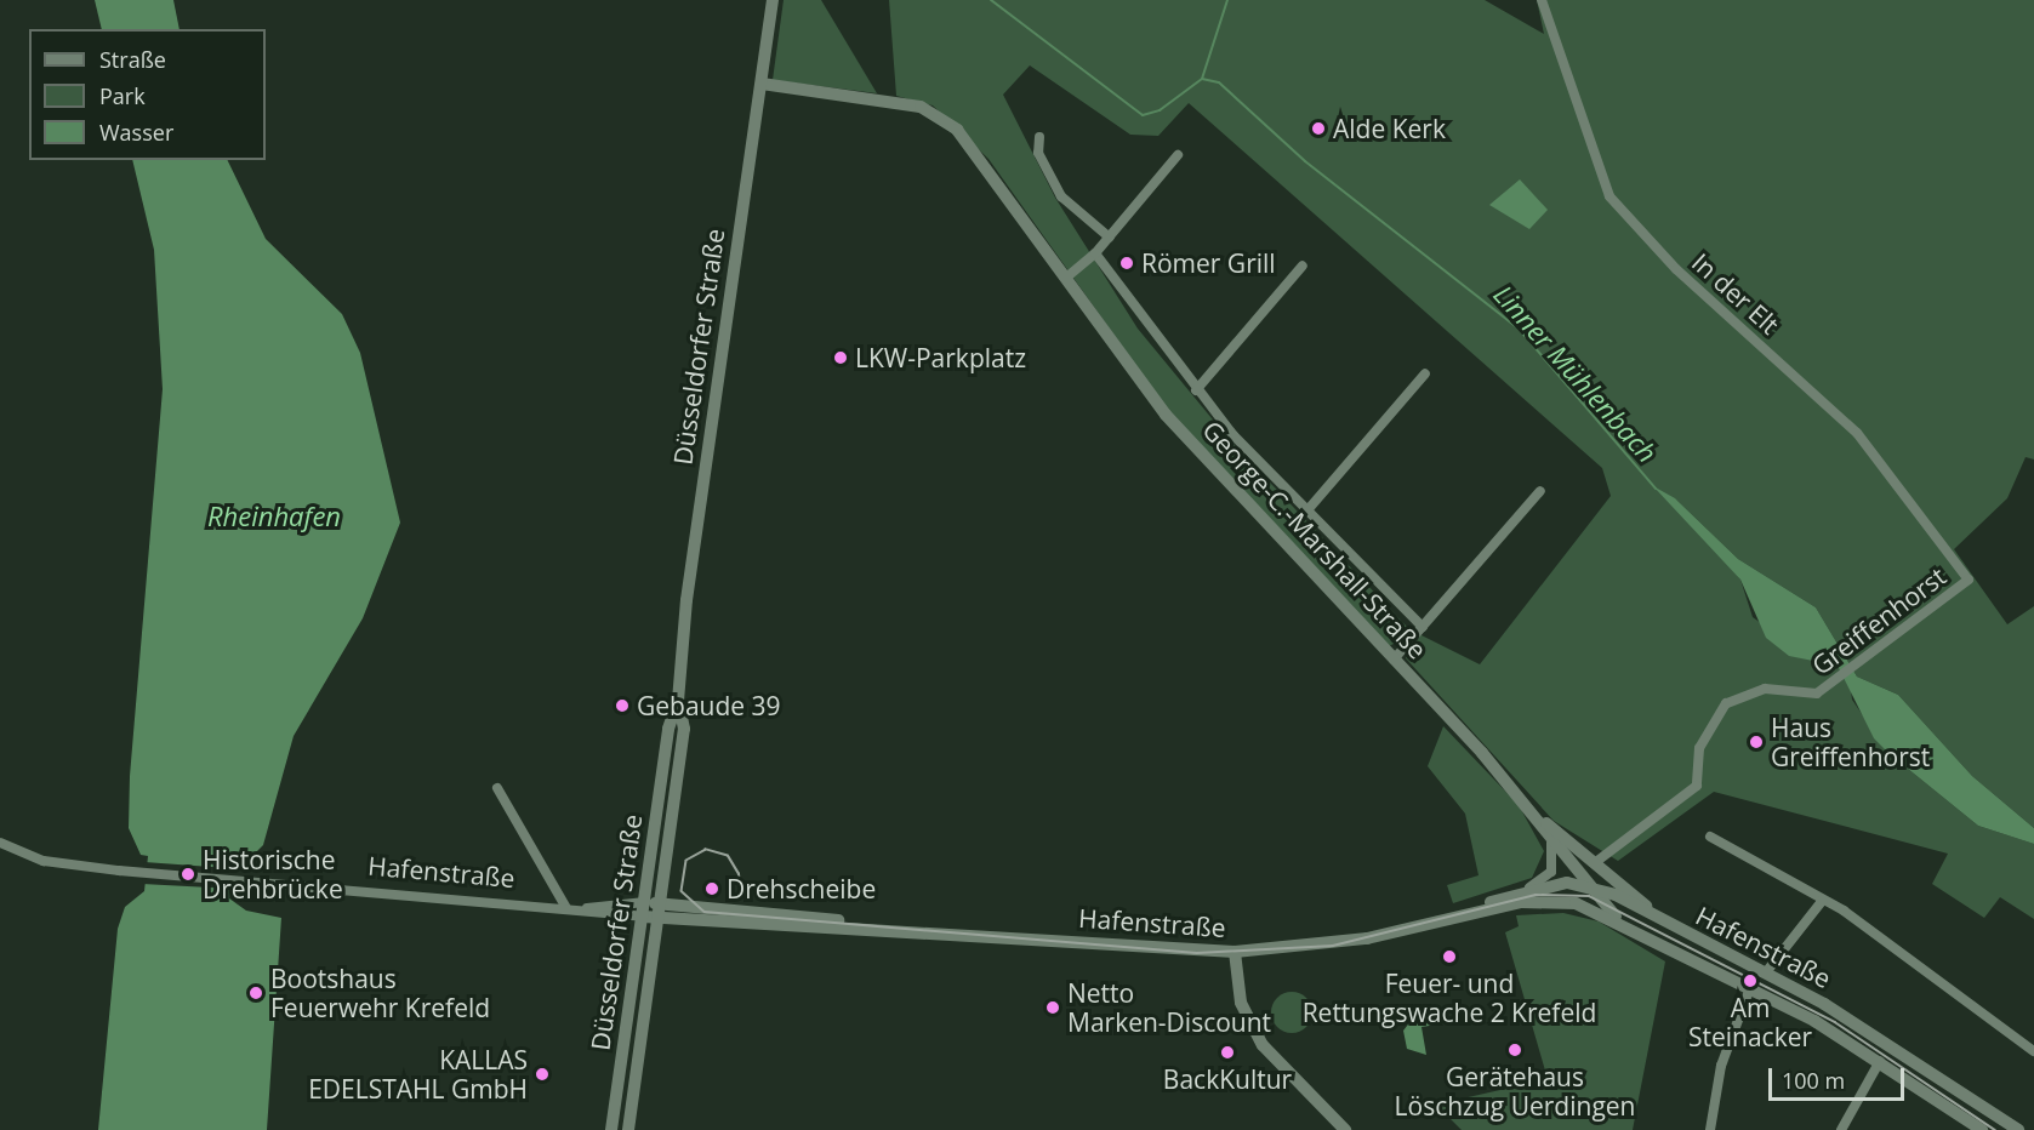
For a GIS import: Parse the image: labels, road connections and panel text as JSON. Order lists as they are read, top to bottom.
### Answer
{
  "streets": {
    "main road": ["Düsseldorfer Straße", "George-C.-Marshall-Straße", "Hafenstraße"],
    "street": ["In der Elt", "Greiffenhorst"]
  },
  "crossings": [
    ["In der Elt", "Greiffenhorst"],
    ["Düsseldorfer Straße", "George-C.-Marshall-Straße"],
    ["Düsseldorfer Straße", "Hafenstraße"],
    ["George-C.-Marshall-Straße", "Hafenstraße"]
  ],
  "water": ["Linner Mühlenbach", "Rheinhafen"],
  "places": [
    "Alde Kerk",
    "Römer Grill",
    "LKW-Parkplatz",
    "Gebaude 39",
    "Haus Greiffenhorst",
    "Historische Drehbrücke",
    "Drehscheibe",
    "Feuer- und Rettungswache 2 Krefeld",
    "Am Steinacker",
    "Bootshaus Feuerwehr Krefeld",
    "Netto Marken-Discount",
    "Gerätehaus Löschzug Uerdingen",
    "BackKultur",
    "KALLAS EDELSTAHL GmbH"
  ],
  "legend": ["Straße", "Park", "Wasser"],
  "scale_bar": "100 m"
}
